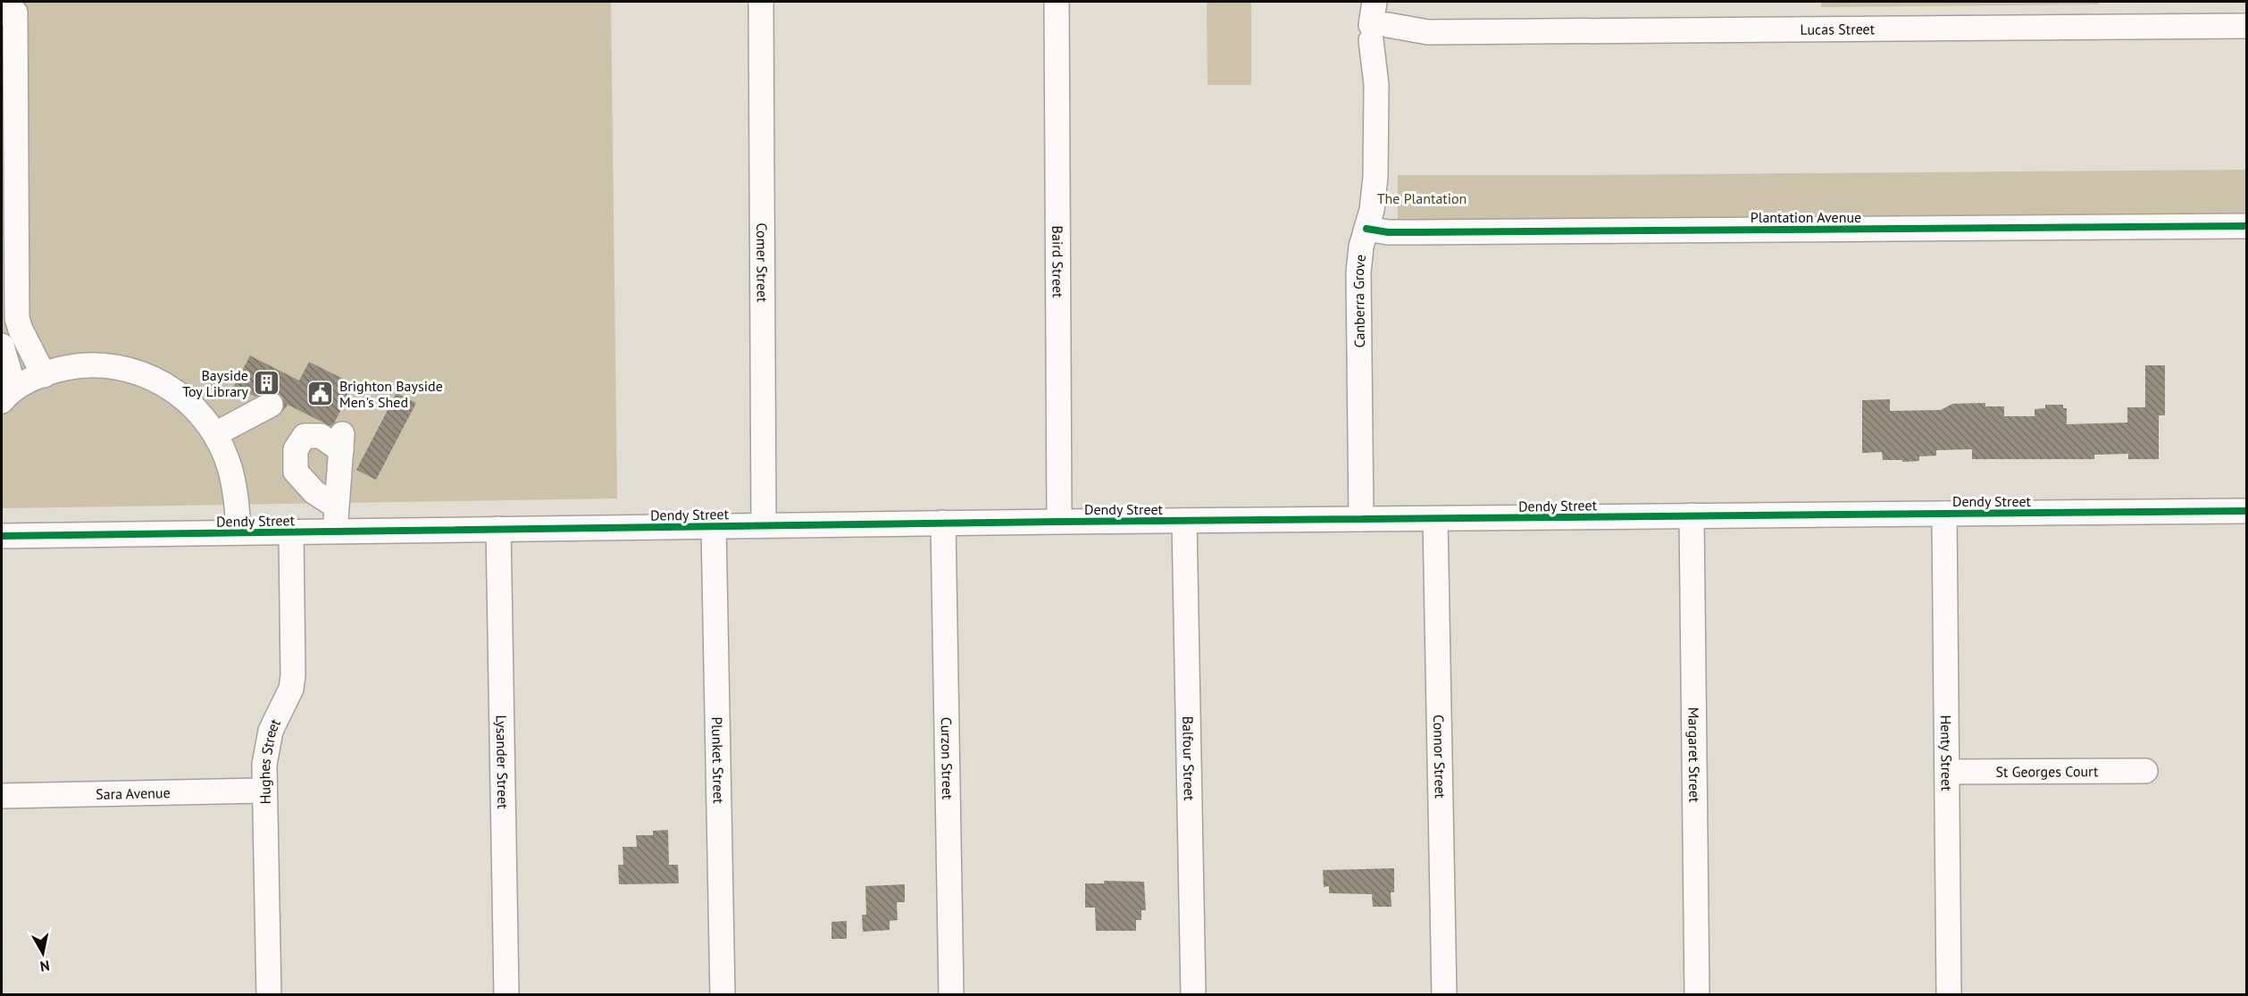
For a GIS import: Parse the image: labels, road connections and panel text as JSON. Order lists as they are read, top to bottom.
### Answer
{
  "streets": {
    "street": [
      "Lucas Street",
      "Plantation Avenue",
      "Baird Street",
      "Comer Street",
      "Canberra Grove",
      "Dendy Street",
      "Henty Street",
      "Margaret Street",
      "Connor Street",
      "Balfour Street",
      "Curzon Street",
      "Plunket Street",
      "Hughes Street",
      "Lysander Street",
      "St Georges Court",
      "Sara Avenue"
    ]
  },
  "crossings": [
    ["Lucas Street", "Canberra Grove"],
    ["Plantation Avenue", "Canberra Grove"],
    ["Baird Street", "Dendy Street"],
    ["Comer Street", "Dendy Street"],
    ["Canberra Grove", "Dendy Street"],
    ["Dendy Street", "Henty Street"],
    ["Dendy Street", "Margaret Street"],
    ["Dendy Street", "Connor Street"],
    ["Dendy Street", "Balfour Street"],
    ["Dendy Street", "Curzon Street"],
    ["Dendy Street", "Plunket Street"],
    ["Dendy Street", "Hughes Street"],
    ["Dendy Street", "Lysander Street"],
    ["Henty Street", "St Georges Court"],
    ["Hughes Street", "Sara Avenue"]
  ],
  "parks": ["The Plantation"],
  "places": {
    "building": ["Bayside Toy Library"],
    "public building": ["Brighton Bayside Men's Shed"]
  },
  "north": "bottom"
}
